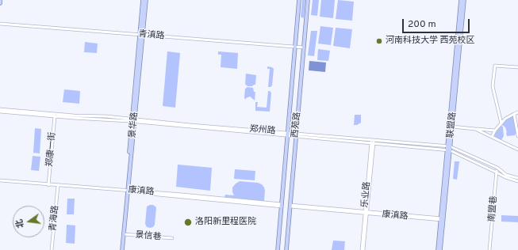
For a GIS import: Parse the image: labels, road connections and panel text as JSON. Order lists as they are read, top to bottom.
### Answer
{
  "streets": {
    "main road": ["景华路", "西苑路", "联盟路"],
    "street": [
      "青滇路",
      "郑州路",
      "郑康一街",
      "康滇路",
      "乐业路",
      "南盟巷",
      "青海路",
      "景信巷"
    ]
  },
  "crossings": [
    ["青滇路", "景华路"],
    ["青滇路", "西苑路"],
    ["景华路", "郑州路"],
    ["景华路", "康滇路"],
    ["景华路", "景信巷"],
    ["西苑路", "郑州路"],
    ["西苑路", "康滇路"],
    ["联盟路", "郑州路"],
    ["联盟路", "康滇路"],
    ["郑州路", "郑康一街"],
    ["郑州路", "乐业路"],
    ["郑州路", "南盟巷"],
    ["郑康一街", "康滇路"],
    ["康滇路", "乐业路"],
    ["康滇路", "青海路"]
  ],
  "places": ["河南科技大学 西苑校区", "洛阳新里程医院"],
  "scale_bar": "200 m",
  "north": "left"
}
